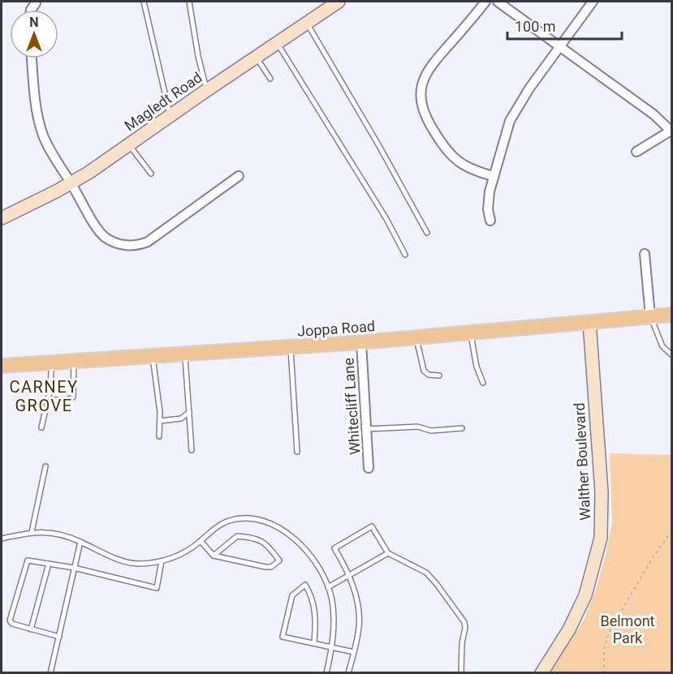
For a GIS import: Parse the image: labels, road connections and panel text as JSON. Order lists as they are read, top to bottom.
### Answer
{
  "streets": {
    "main road": ["Joppa Road"],
    "street": ["Magledt Road", "Whitecliff Lane", "Walther Boulevard"]
  },
  "crossings": [
    ["Joppa Road", "Whitecliff Lane"],
    ["Joppa Road", "Walther Boulevard"]
  ],
  "districts": ["CARNEY GROVE"],
  "parks": ["Belmont Park"],
  "scale_bar": "100 m",
  "north": "top"
}
